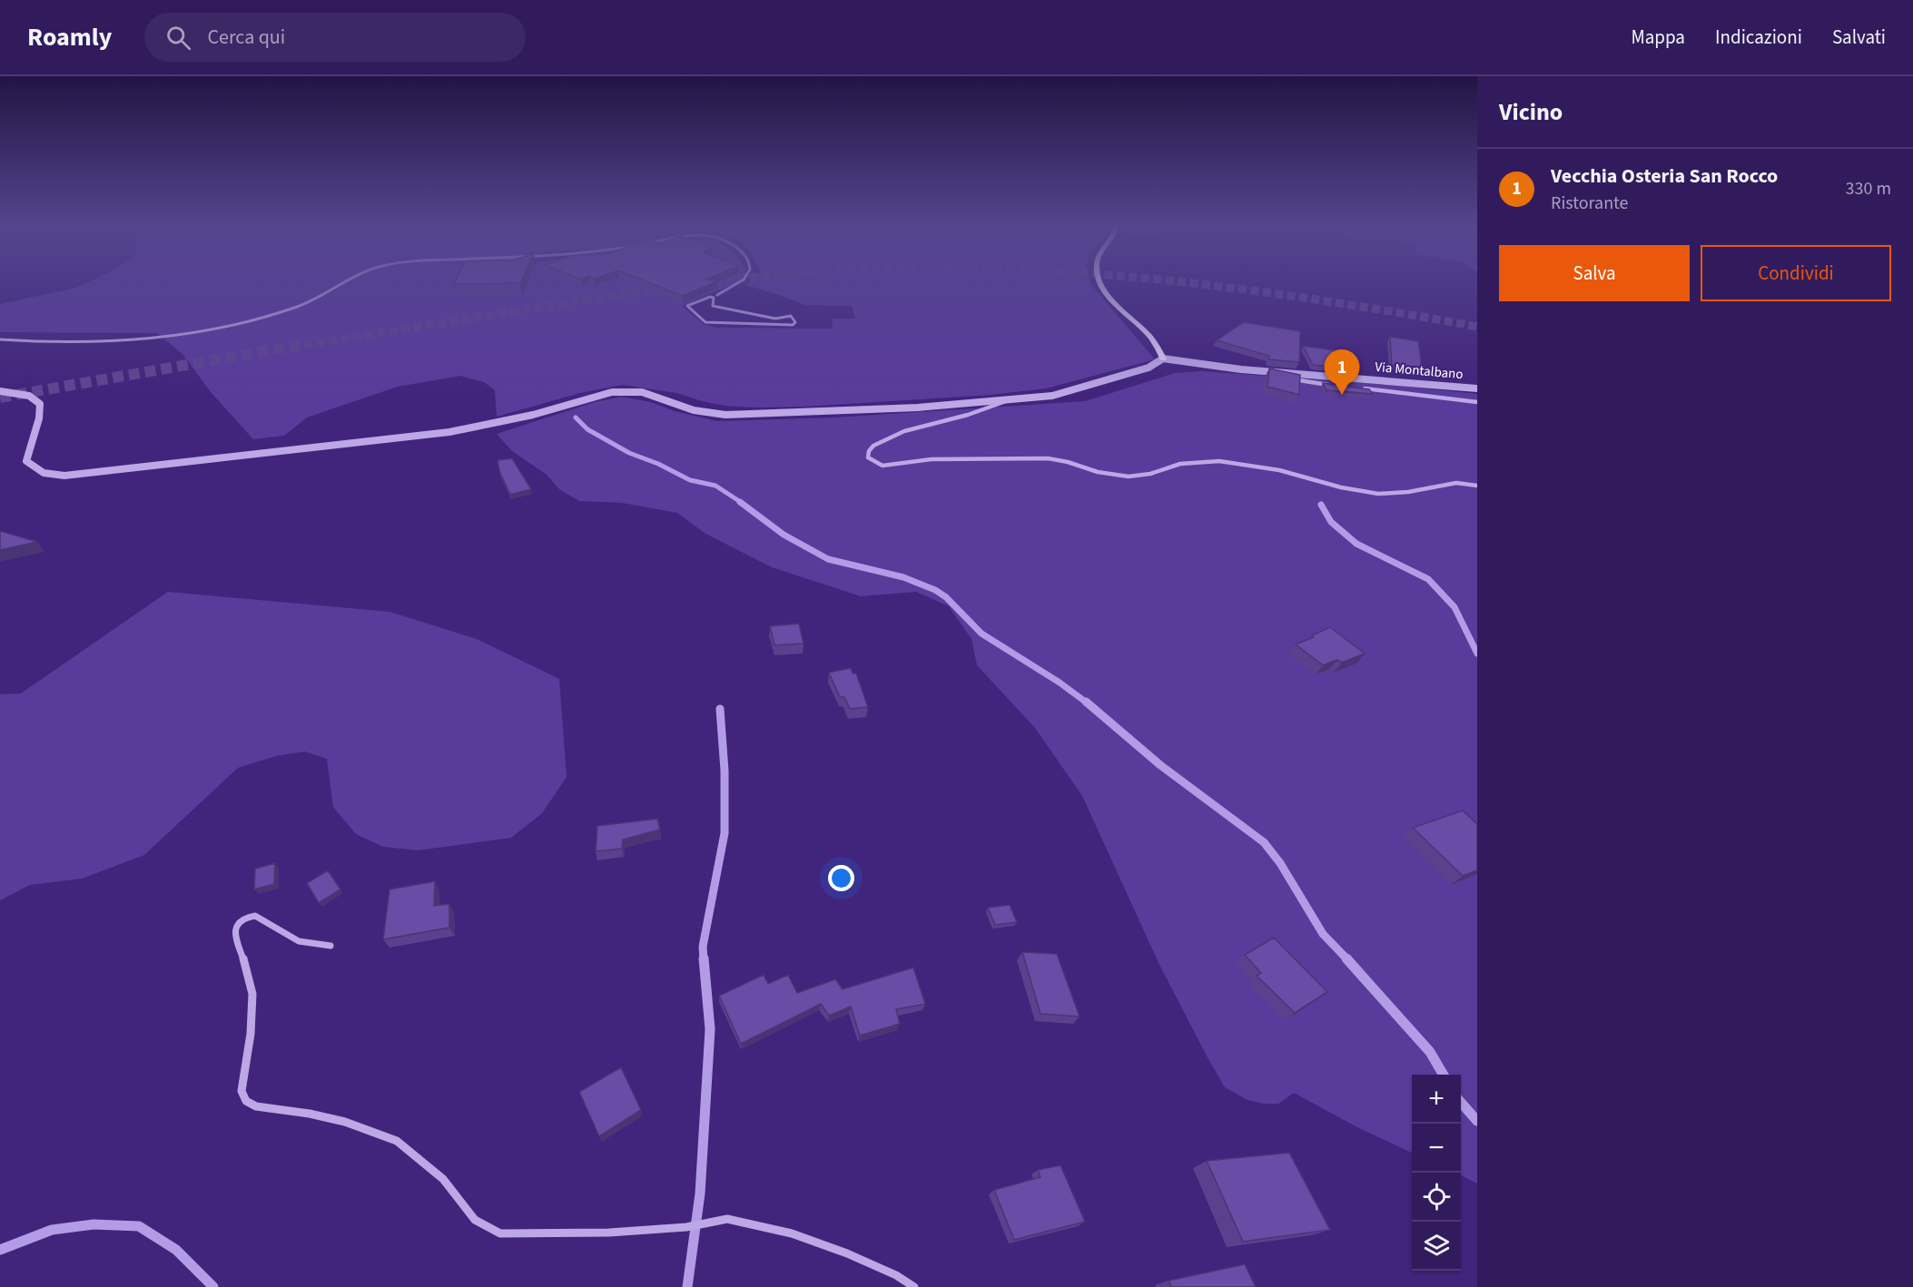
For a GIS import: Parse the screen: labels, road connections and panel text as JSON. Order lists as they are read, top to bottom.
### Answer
{
  "streets": {
    "street": ["Via Montalbano"]
  },
  "page": {
    "header": "Roamly",
    "search": "Cerca qui",
    "nav": ["Mappa", "Indicazioni", "Salvati"],
    "heading": "Vicino",
    "list": [
      {
        "mark": "1",
        "name": "Vecchia Osteria San Rocco",
        "note": "Ristorante",
        "value": "330 m"
      }
    ],
    "buttons": ["Salva", "Condividi"],
    "pins": "1",
    "map_buttons": ["+", "−"]
  }
}
